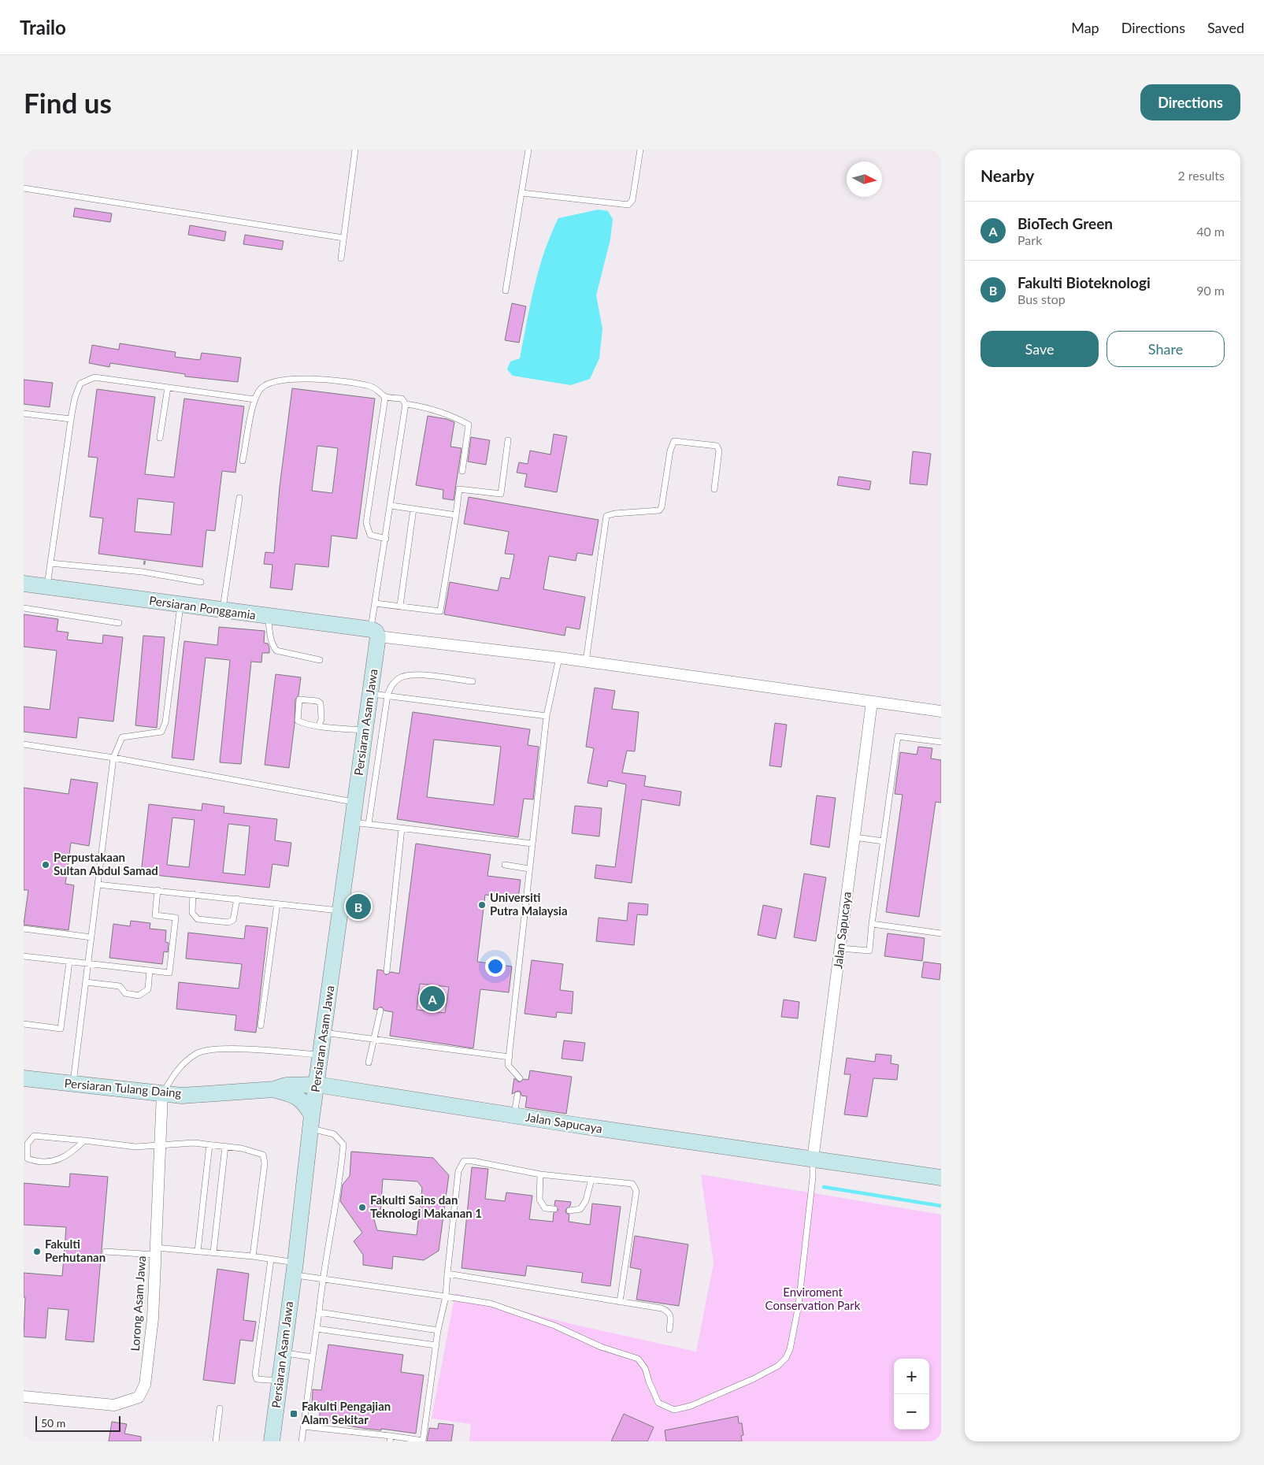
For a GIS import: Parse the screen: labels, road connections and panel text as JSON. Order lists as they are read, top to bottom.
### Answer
{
  "streets": {
    "street": [
      "Persiaran Ponggamia",
      "Persiaran Asam Jawa",
      "Jalan Sapucaya",
      "Persiaran Tulang Daing",
      "Lorong Asam Jawa"
    ]
  },
  "crossings": [
    ["Persiaran Ponggamia", "Persiaran Asam Jawa"],
    ["Persiaran Asam Jawa", "Jalan Sapucaya"],
    ["Persiaran Asam Jawa", "Persiaran Tulang Daing"],
    ["Jalan Sapucaya", "Persiaran Tulang Daing"],
    ["Persiaran Tulang Daing", "Lorong Asam Jawa"]
  ],
  "parks": ["Enviroment Conservation Park"],
  "places": {
    "other": [
      "Perpustakaan Sultan Abdul Samad",
      "Universiti Putra Malaysia",
      "Fakulti Sains dan Teknologi Makanan 1",
      "Fakulti Perhutanan"
    ],
    "transit": ["Fakulti Pengajian Alam Sekitar"]
  },
  "scale_bar": "50 m",
  "north": "right",
  "page": {
    "header": "Trailo",
    "nav": ["Map", "Directions", "Saved"],
    "buttons": [
      "Directions",
      ["Save", "Share"]
    ],
    "title": "Find us",
    "heading": ["Nearby", "2 results"],
    "list": [
      {
        "mark": "A",
        "name": "BioTech Green",
        "note": "Park",
        "value": "40 m"
      },
      {
        "mark": "B",
        "name": "Fakulti Bioteknologi",
        "note": "Bus stop",
        "value": "90 m"
      }
    ],
    "pins": ["B", "A"],
    "map_buttons": ["+", "−"],
    "scale": "50 m"
  }
}
